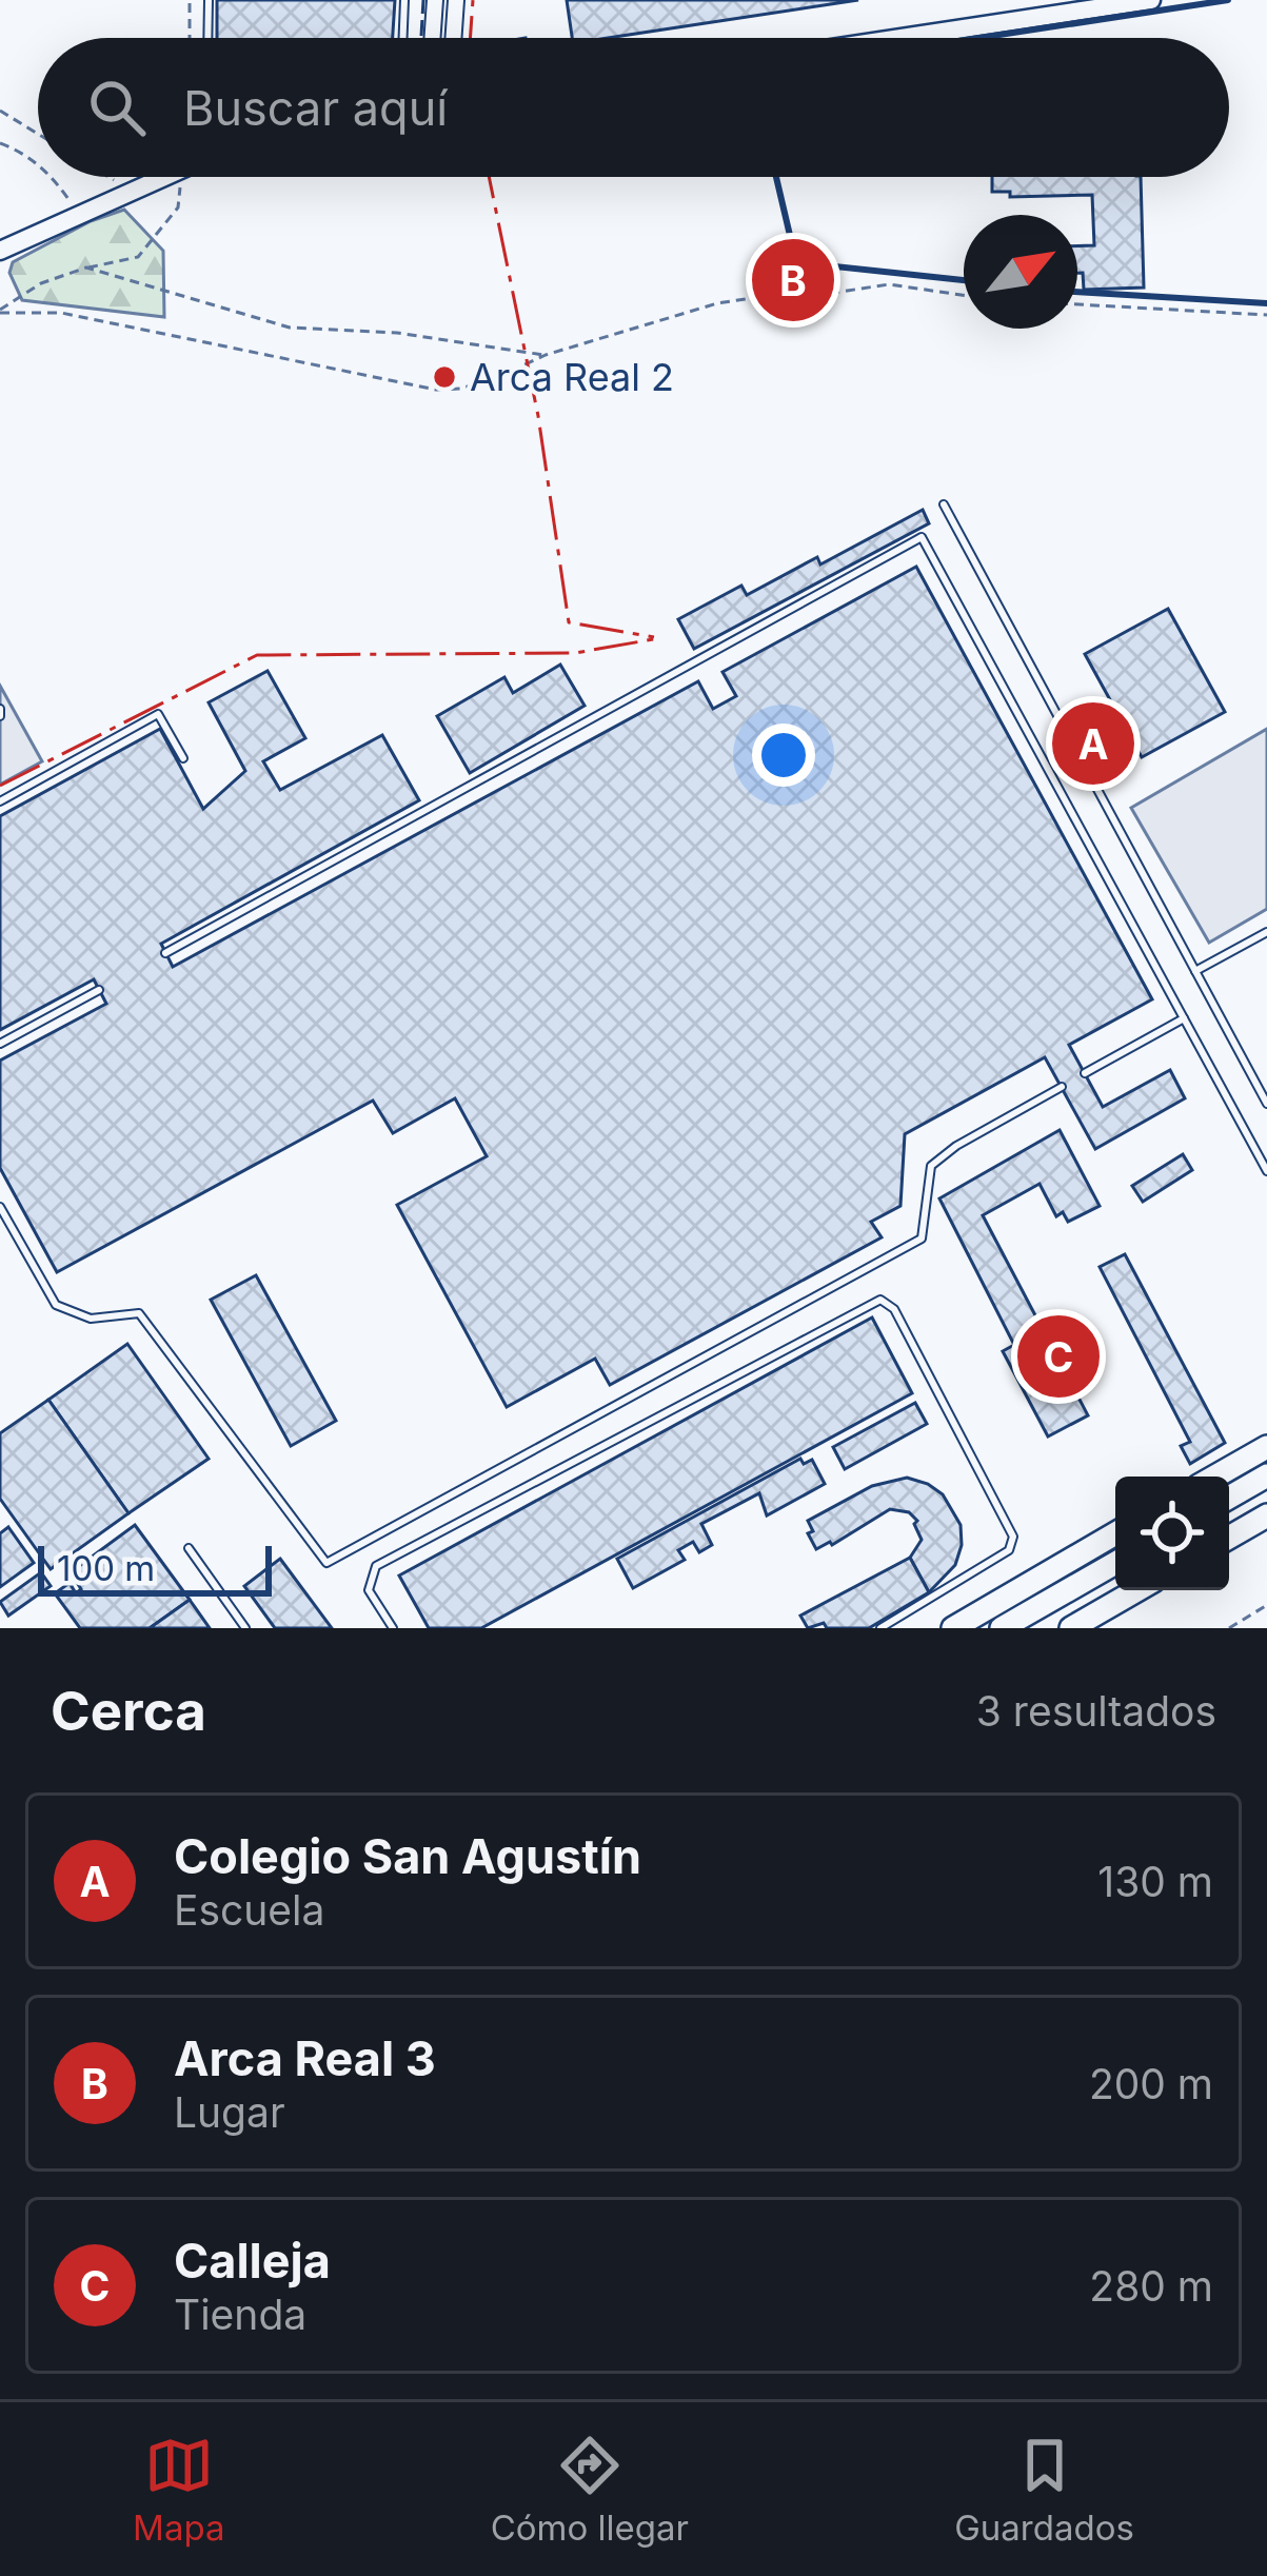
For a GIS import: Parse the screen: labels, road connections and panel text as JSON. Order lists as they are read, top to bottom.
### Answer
{
  "places": ["Arca Real 2"],
  "scale_bar": "100 m",
  "north": "top right",
  "page": {
    "search": "Buscar aquí",
    "pins": ["B", "A", "C"],
    "scale": "100 m",
    "heading": ["Cerca", "3 resultados"],
    "list": [
      {
        "mark": "A",
        "name": "Colegio San Agustín",
        "note": "Escuela",
        "value": "130 m"
      },
      {
        "mark": "B",
        "name": "Arca Real 3",
        "note": "Lugar",
        "value": "200 m"
      },
      {
        "mark": "C",
        "name": "Calleja",
        "note": "Tienda",
        "value": "280 m"
      }
    ],
    "nav": ["Mapa", "Cómo llegar", "Guardados"]
  }
}
